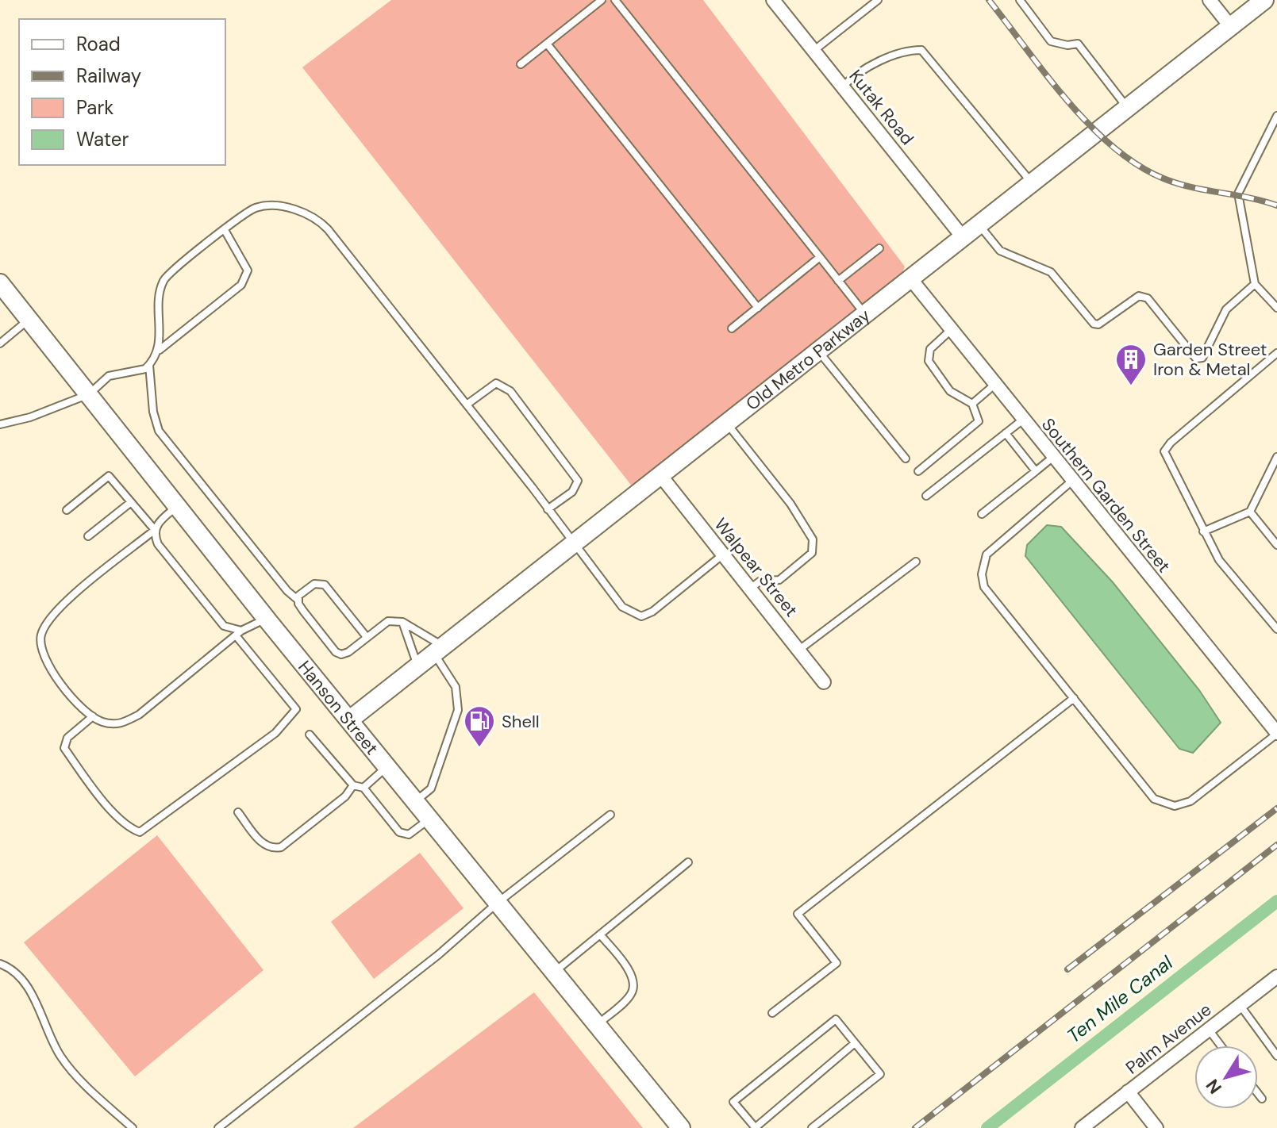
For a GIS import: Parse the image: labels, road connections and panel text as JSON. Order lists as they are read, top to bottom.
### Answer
{
  "streets": {
    "street": [
      "Kutak Road",
      "Old Metro Parkway",
      "Southern Garden Street",
      "Walpear Street",
      "Hanson Street",
      "Palm Avenue"
    ]
  },
  "crossings": [
    ["Kutak Road", "Old Metro Parkway"],
    ["Old Metro Parkway", "Southern Garden Street"],
    ["Old Metro Parkway", "Walpear Street"],
    ["Old Metro Parkway", "Hanson Street"]
  ],
  "water": ["Ten Mile Canal"],
  "places": {
    "building": ["Garden Street Iron & Metal"],
    "fuel station": ["Shell"]
  },
  "legend": [
    "Road",
    "Railway",
    "Park",
    "Water"
  ],
  "north": "bottom left"
}
